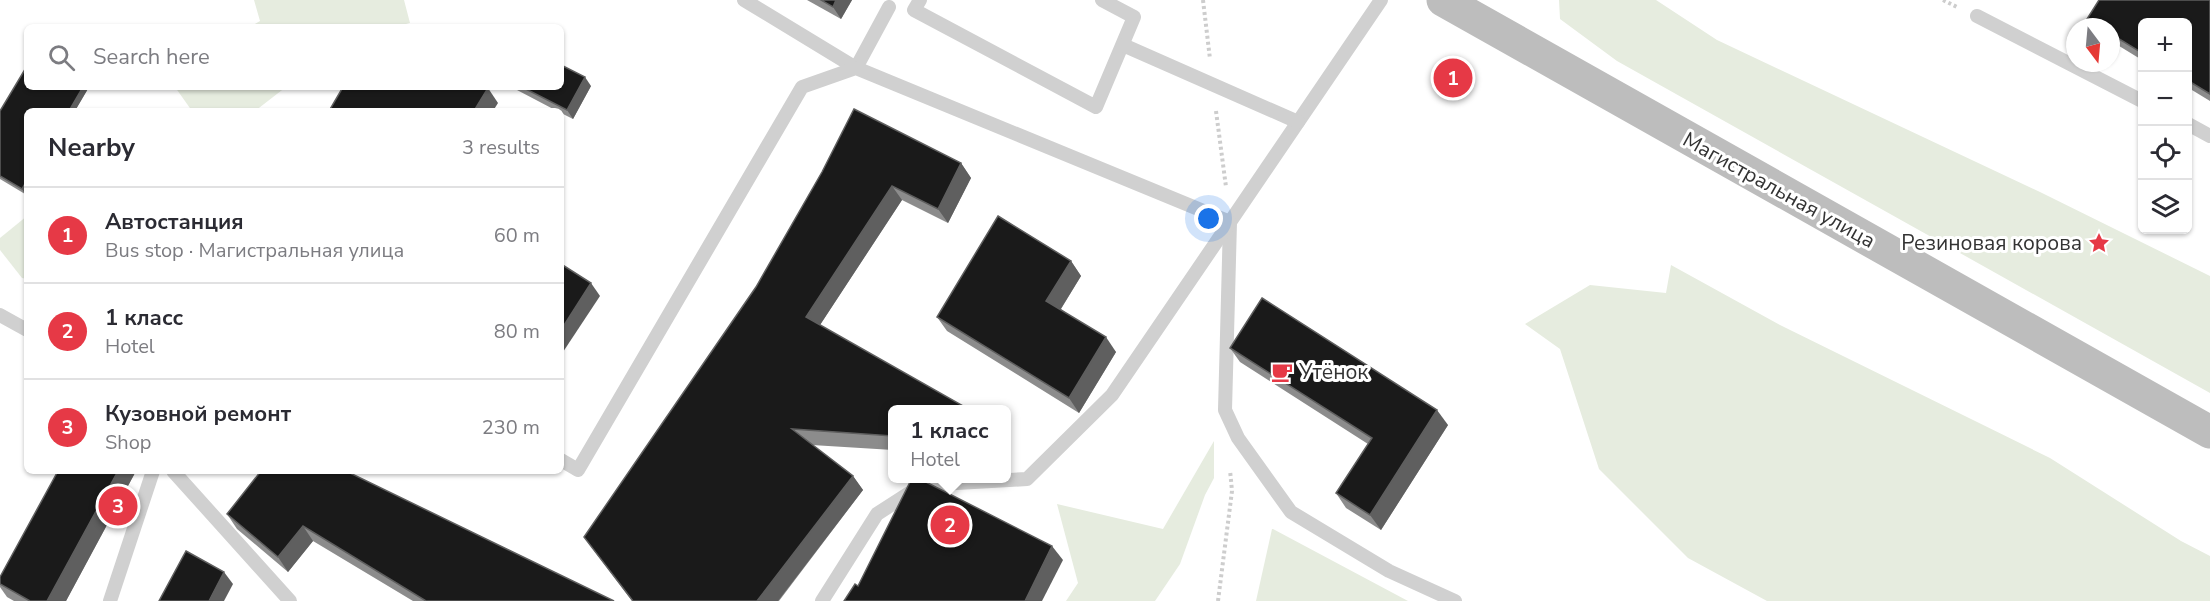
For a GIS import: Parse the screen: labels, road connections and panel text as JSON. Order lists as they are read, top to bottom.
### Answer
{
  "streets": {
    "main road": ["Магистральная улица"]
  },
  "places": {
    "place": ["Резиновая корова"],
    "cafe": ["Утёнок"]
  },
  "north": "bottom",
  "page": {
    "map_buttons": ["+", "−"],
    "search": "Search here",
    "pins": ["1", "3", "2"],
    "heading": ["Nearby", "3 results"],
    "list": [
      {
        "mark": "1",
        "name": "Автостанция",
        "note": "Bus stop · Магистральная улица",
        "value": "60 m"
      },
      {
        "mark": "2",
        "name": "1 класс",
        "note": "Hotel",
        "value": "80 m"
      },
      {
        "mark": "3",
        "name": "Кузовной ремонт",
        "note": "Shop",
        "value": "230 m"
      }
    ],
    "popup": ["1 класс", "Hotel"]
  }
}
